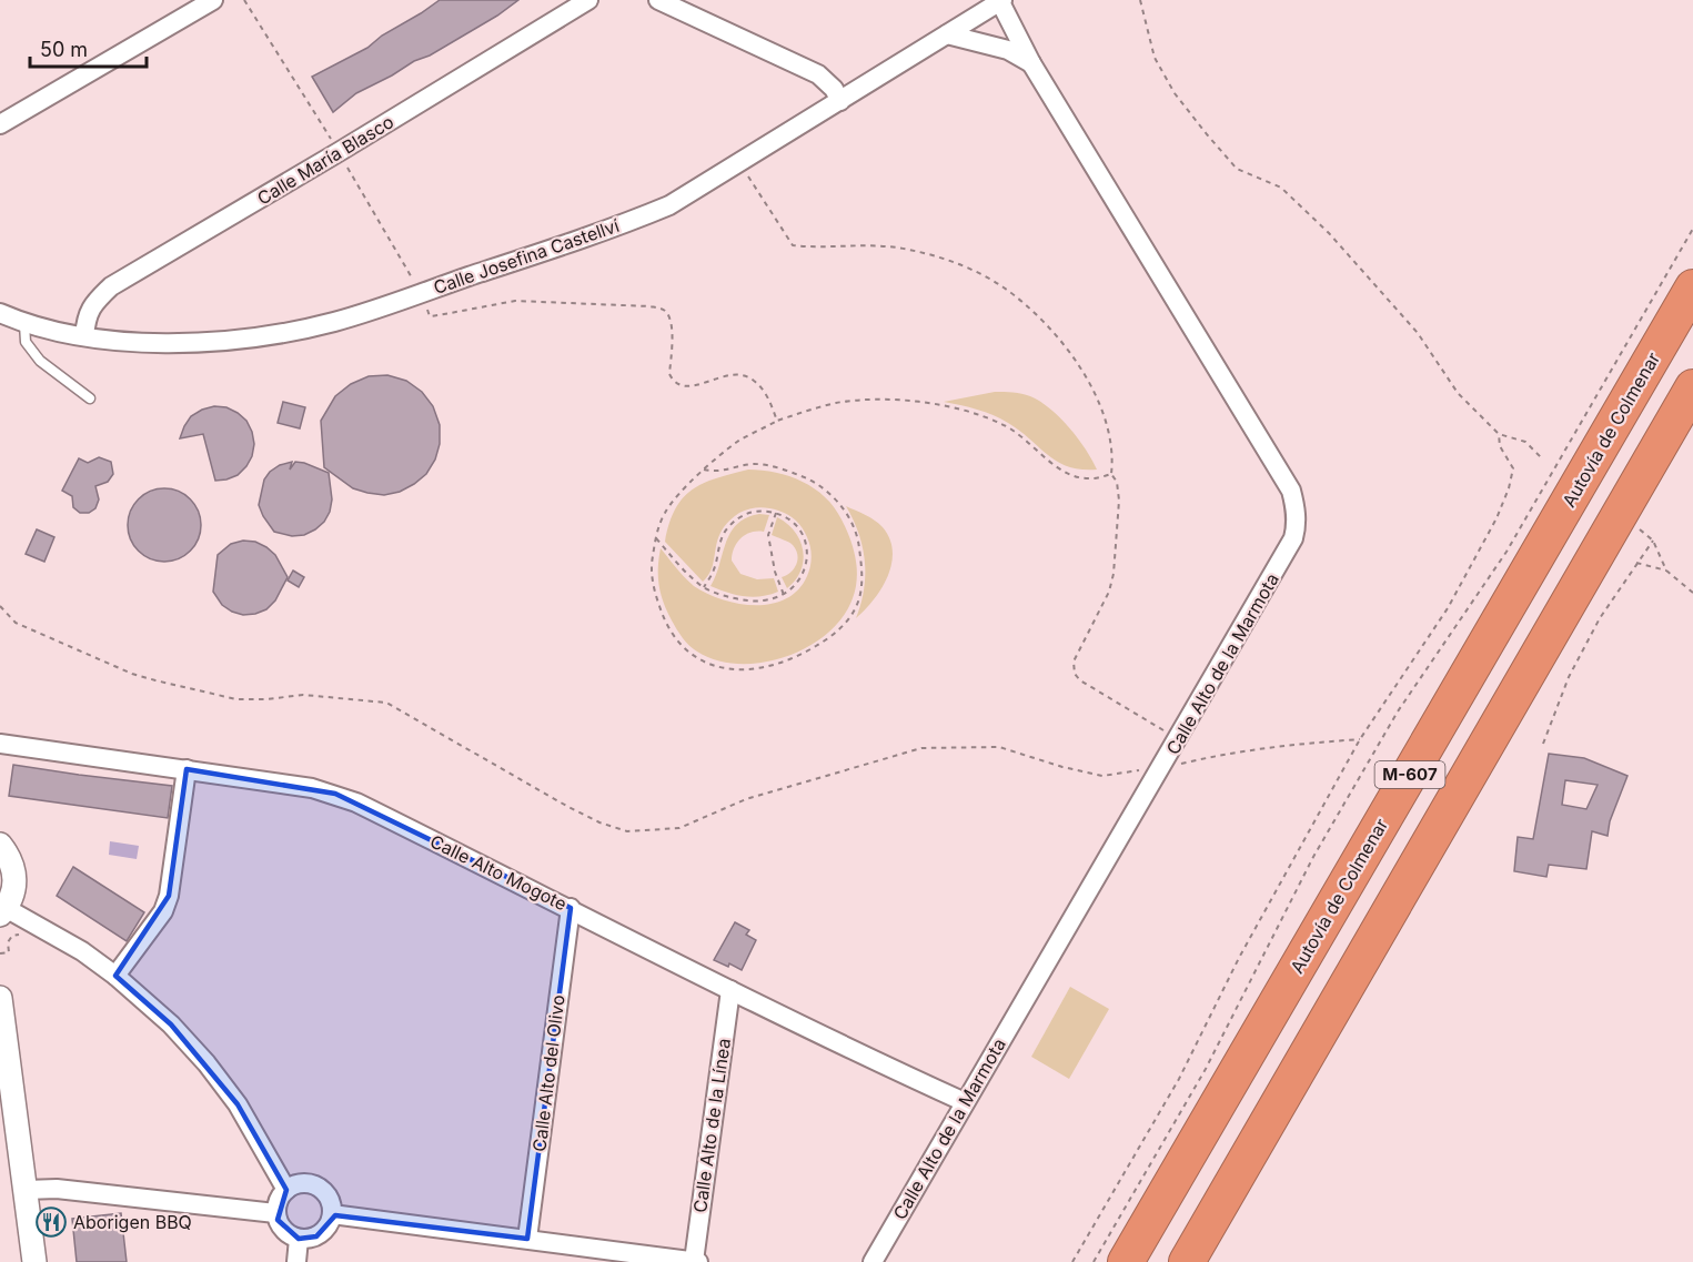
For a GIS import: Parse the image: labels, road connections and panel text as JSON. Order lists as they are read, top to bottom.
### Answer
{
  "streets": {
    "highway": ["Autovía de Colmenar", "M-607"],
    "street": [
      "Calle María Blasco",
      "Calle Josefina Castellví",
      "Calle Alto de la Marmota",
      "Calle Alto Mogote",
      "Calle Alto del Olivo",
      "Calle Alto de la Línea"
    ]
  },
  "crossings": [
    ["Calle María Blasco", "Calle Josefina Castellví"],
    ["Calle Josefina Castellví", "Calle Alto de la Marmota"],
    ["Calle Alto de la Marmota", "Calle Alto Mogote"],
    ["Calle Alto Mogote", "Calle Alto del Olivo"],
    ["Calle Alto Mogote", "Calle Alto de la Línea"]
  ],
  "places": {
    "restaurant": ["Aborigen BBQ"]
  },
  "scale_bar": "50 m"
}
